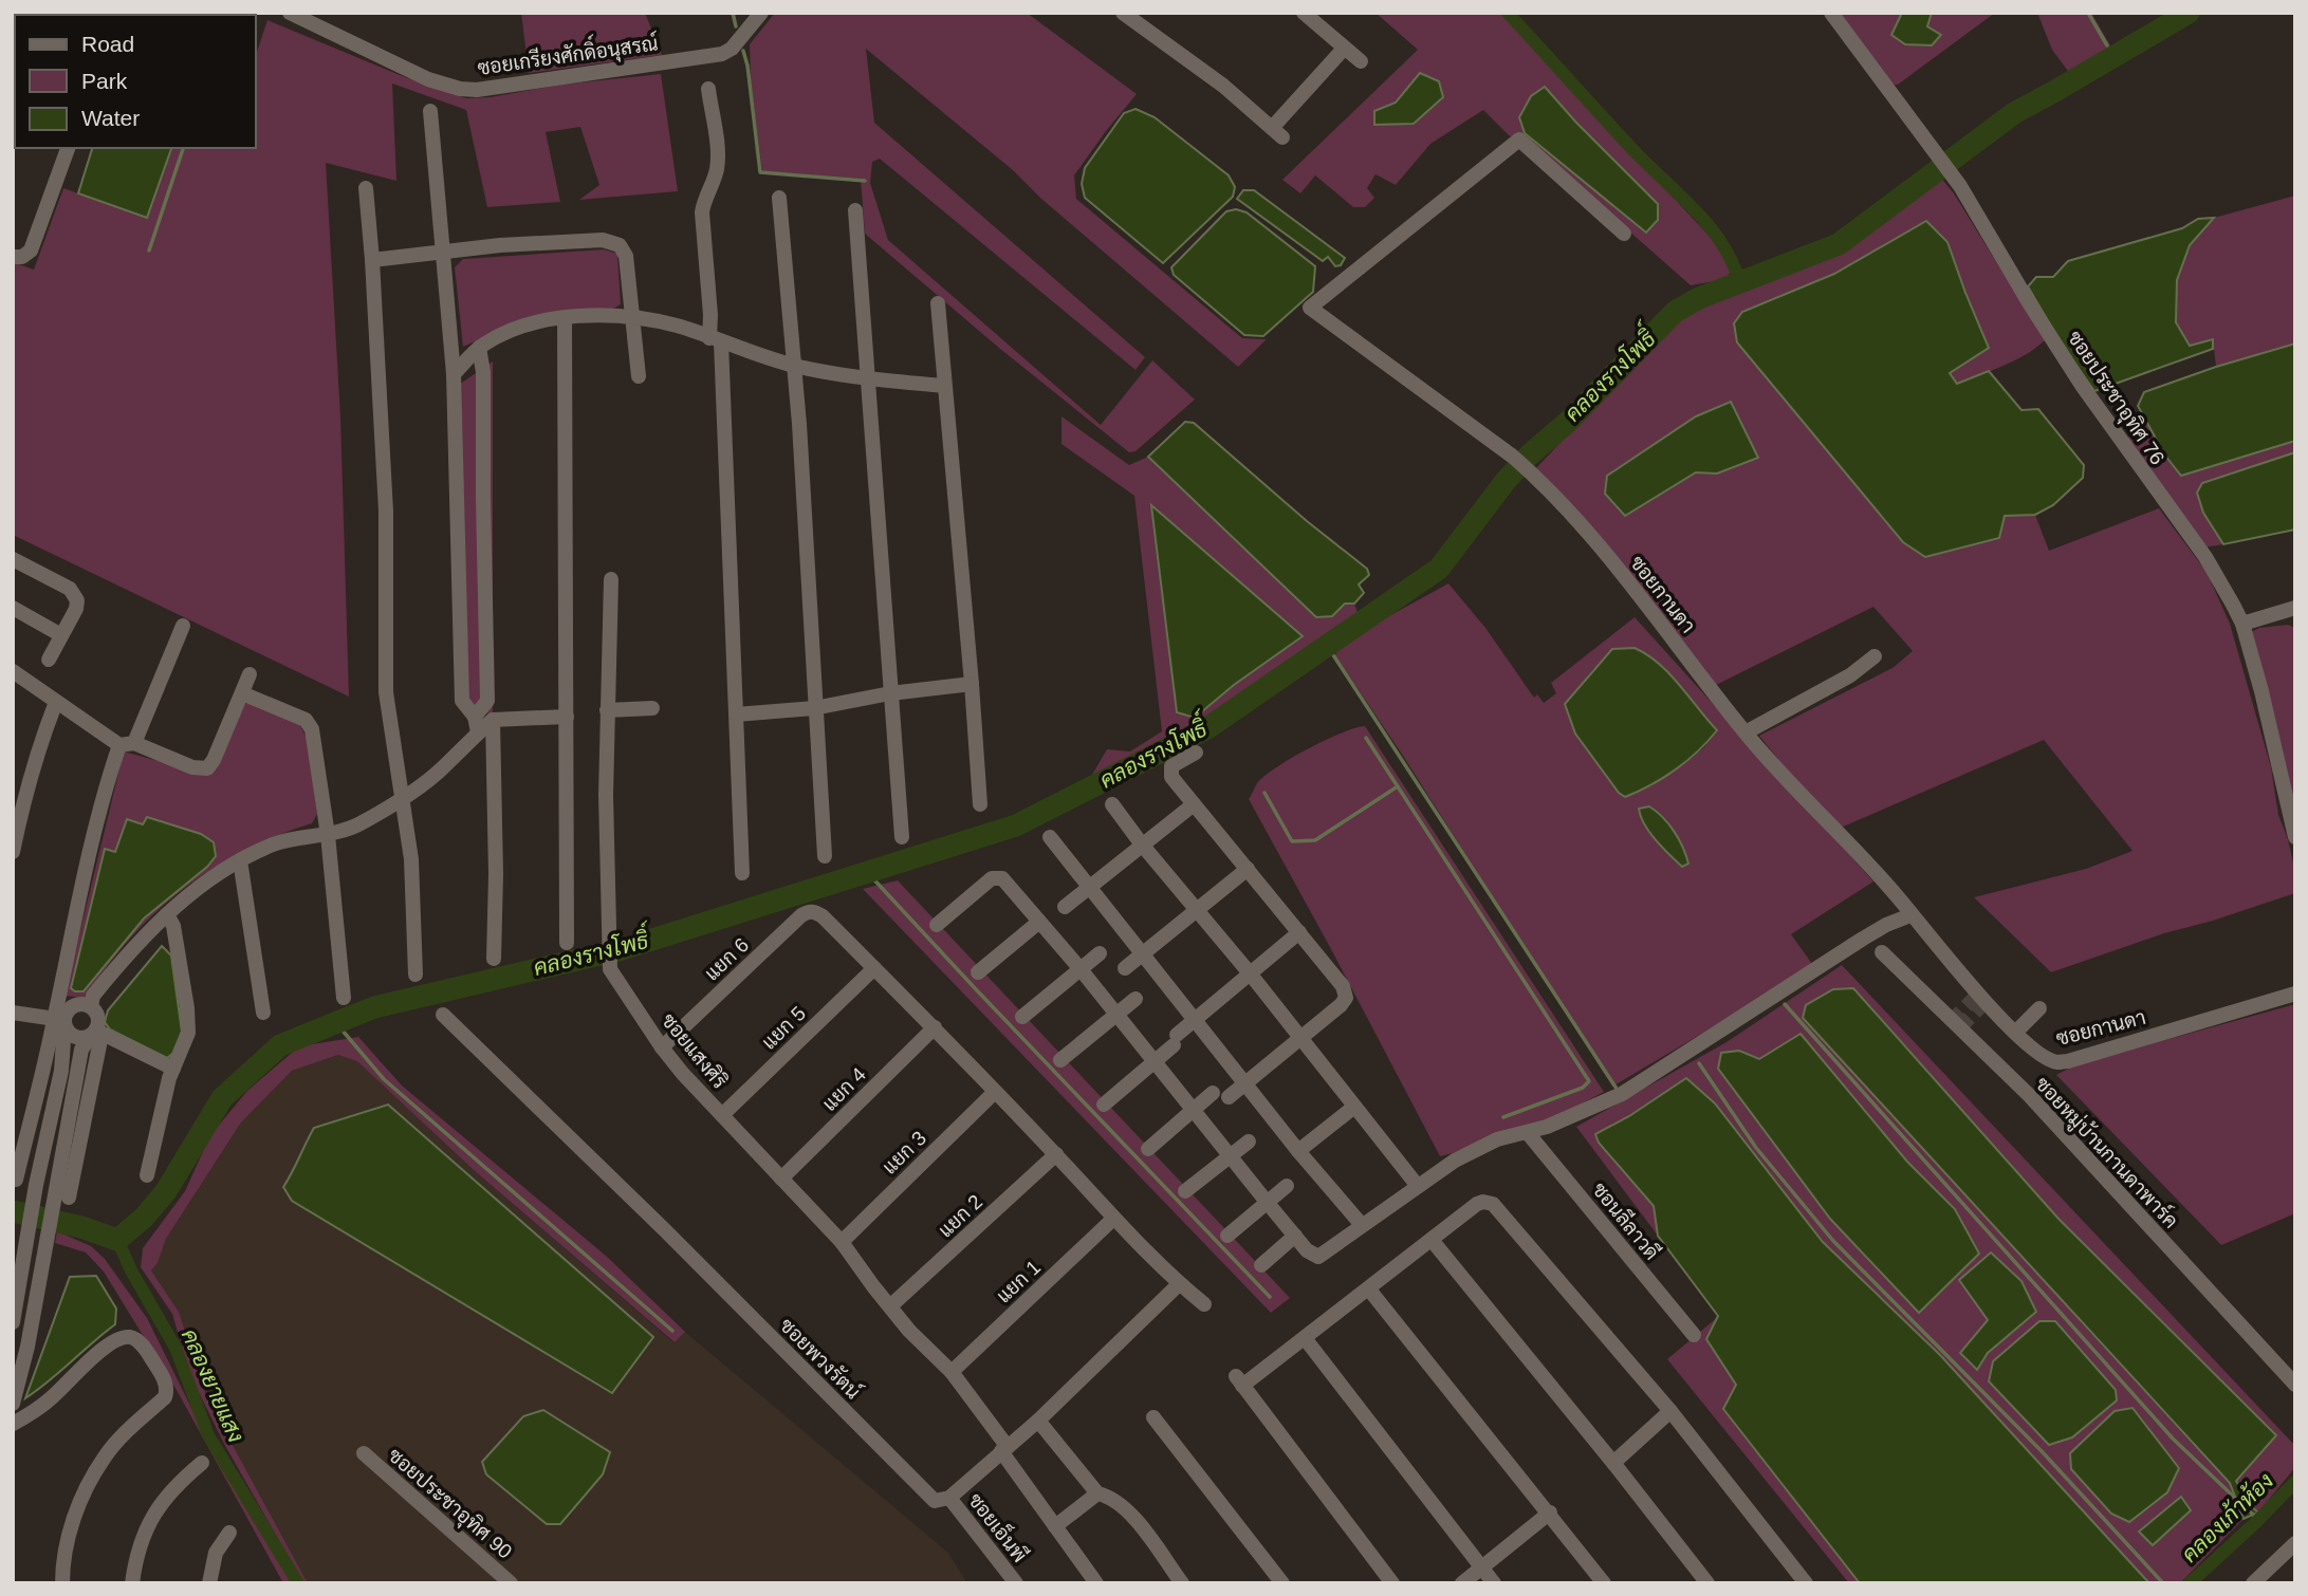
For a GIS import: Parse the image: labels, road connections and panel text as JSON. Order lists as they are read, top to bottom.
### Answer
{
  "streets": {
    "street": [
      "ซอยเกรียงศักดิ์อนุสรณ์",
      "ซอยประชาอุทิศ 76",
      "ซอยกานดา",
      "แยก 6",
      "แยก 5",
      "ซอยแสงศิริ",
      "แยก 4",
      "แยก 3",
      "ซอยหมู่บ้านกานดาพาร์ค",
      "แยก 2",
      "ซอนลีลาวดี",
      "แยก 1",
      "ซอยพวงรัตน์",
      "ซอยประชาอุทิศ 90",
      "ซอยเอ็นพี"
    ]
  },
  "crossings": [
    ["แยก 6", "แยก 5"],
    ["แยก 6", "ซอยแสงศิริ"],
    ["แยก 5", "ซอยแสงศิริ"],
    ["ซอยแสงศิริ", "แยก 4"],
    ["ซอยแสงศิริ", "แยก 3"],
    ["ซอยแสงศิริ", "แยก 2"],
    ["ซอยแสงศิริ", "แยก 1"],
    ["ซอยพวงรัตน์", "ซอยเอ็นพี"]
  ],
  "water": ["คลองรางโพธิ์", "คลองยายแสง", "คลองเก้าห้อง"],
  "legend": ["Road", "Park", "Water"]
}
